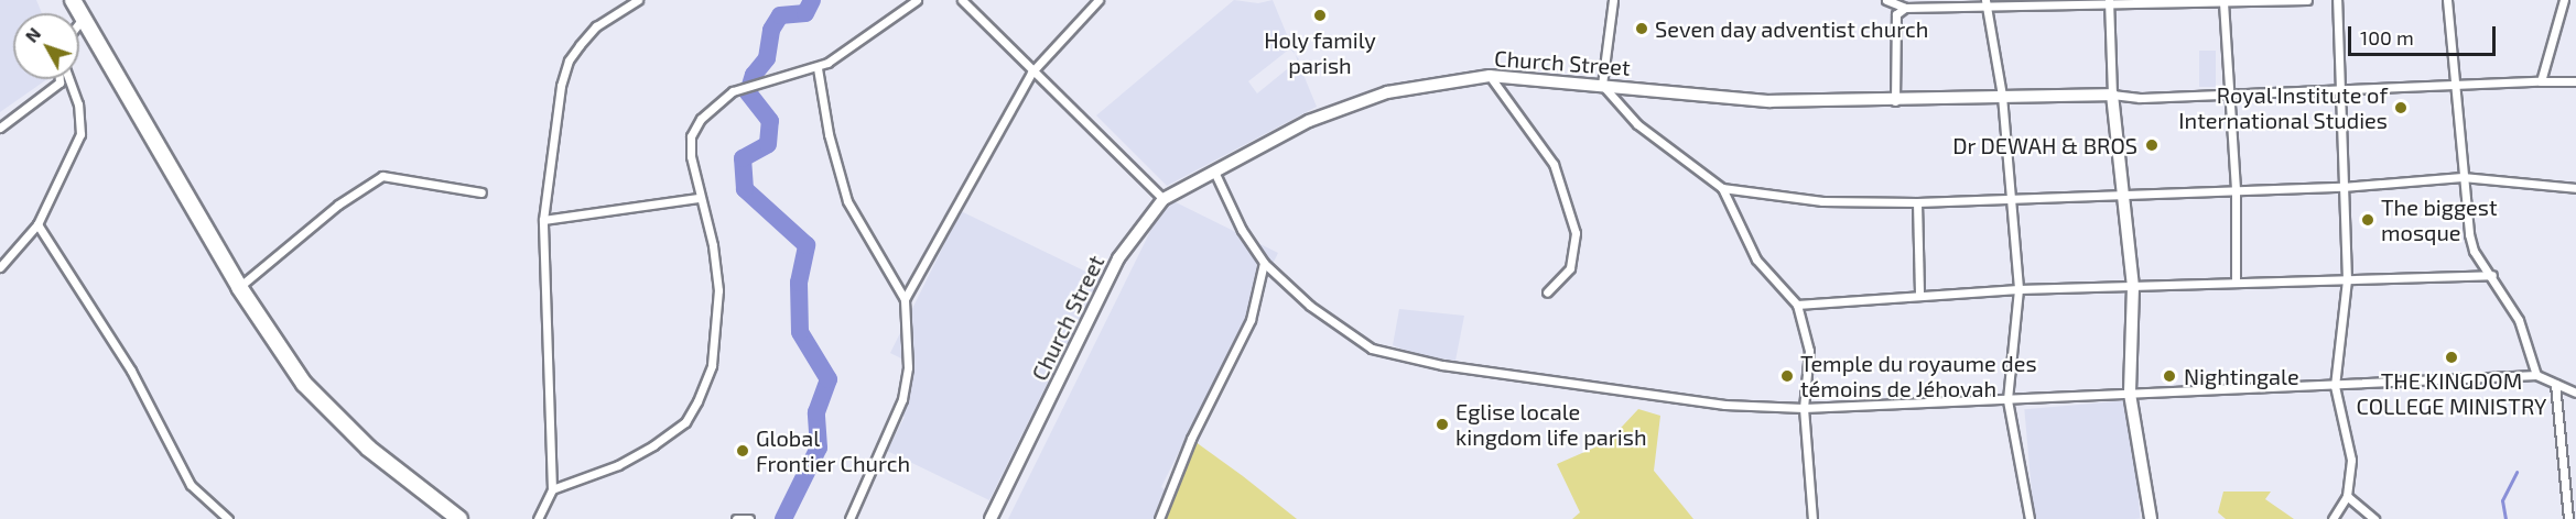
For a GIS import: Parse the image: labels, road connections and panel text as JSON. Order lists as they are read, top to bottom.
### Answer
{
  "streets": {
    "main road": ["Church Street"]
  },
  "places": [
    "Holy family parish",
    "Seven day adventist church",
    "Royal Institute of International Studies",
    "Dr DEWAH & BROS",
    "The biggest mosque",
    "THE KINGDOM COLLEGE MINISTRY",
    "Temple du royaume des témoins de Jéhovah",
    "Nightingale",
    "Eglise locale kingdom life parish",
    "Global Frontier Church"
  ],
  "scale_bar": "100 m",
  "north": "top left"
}
